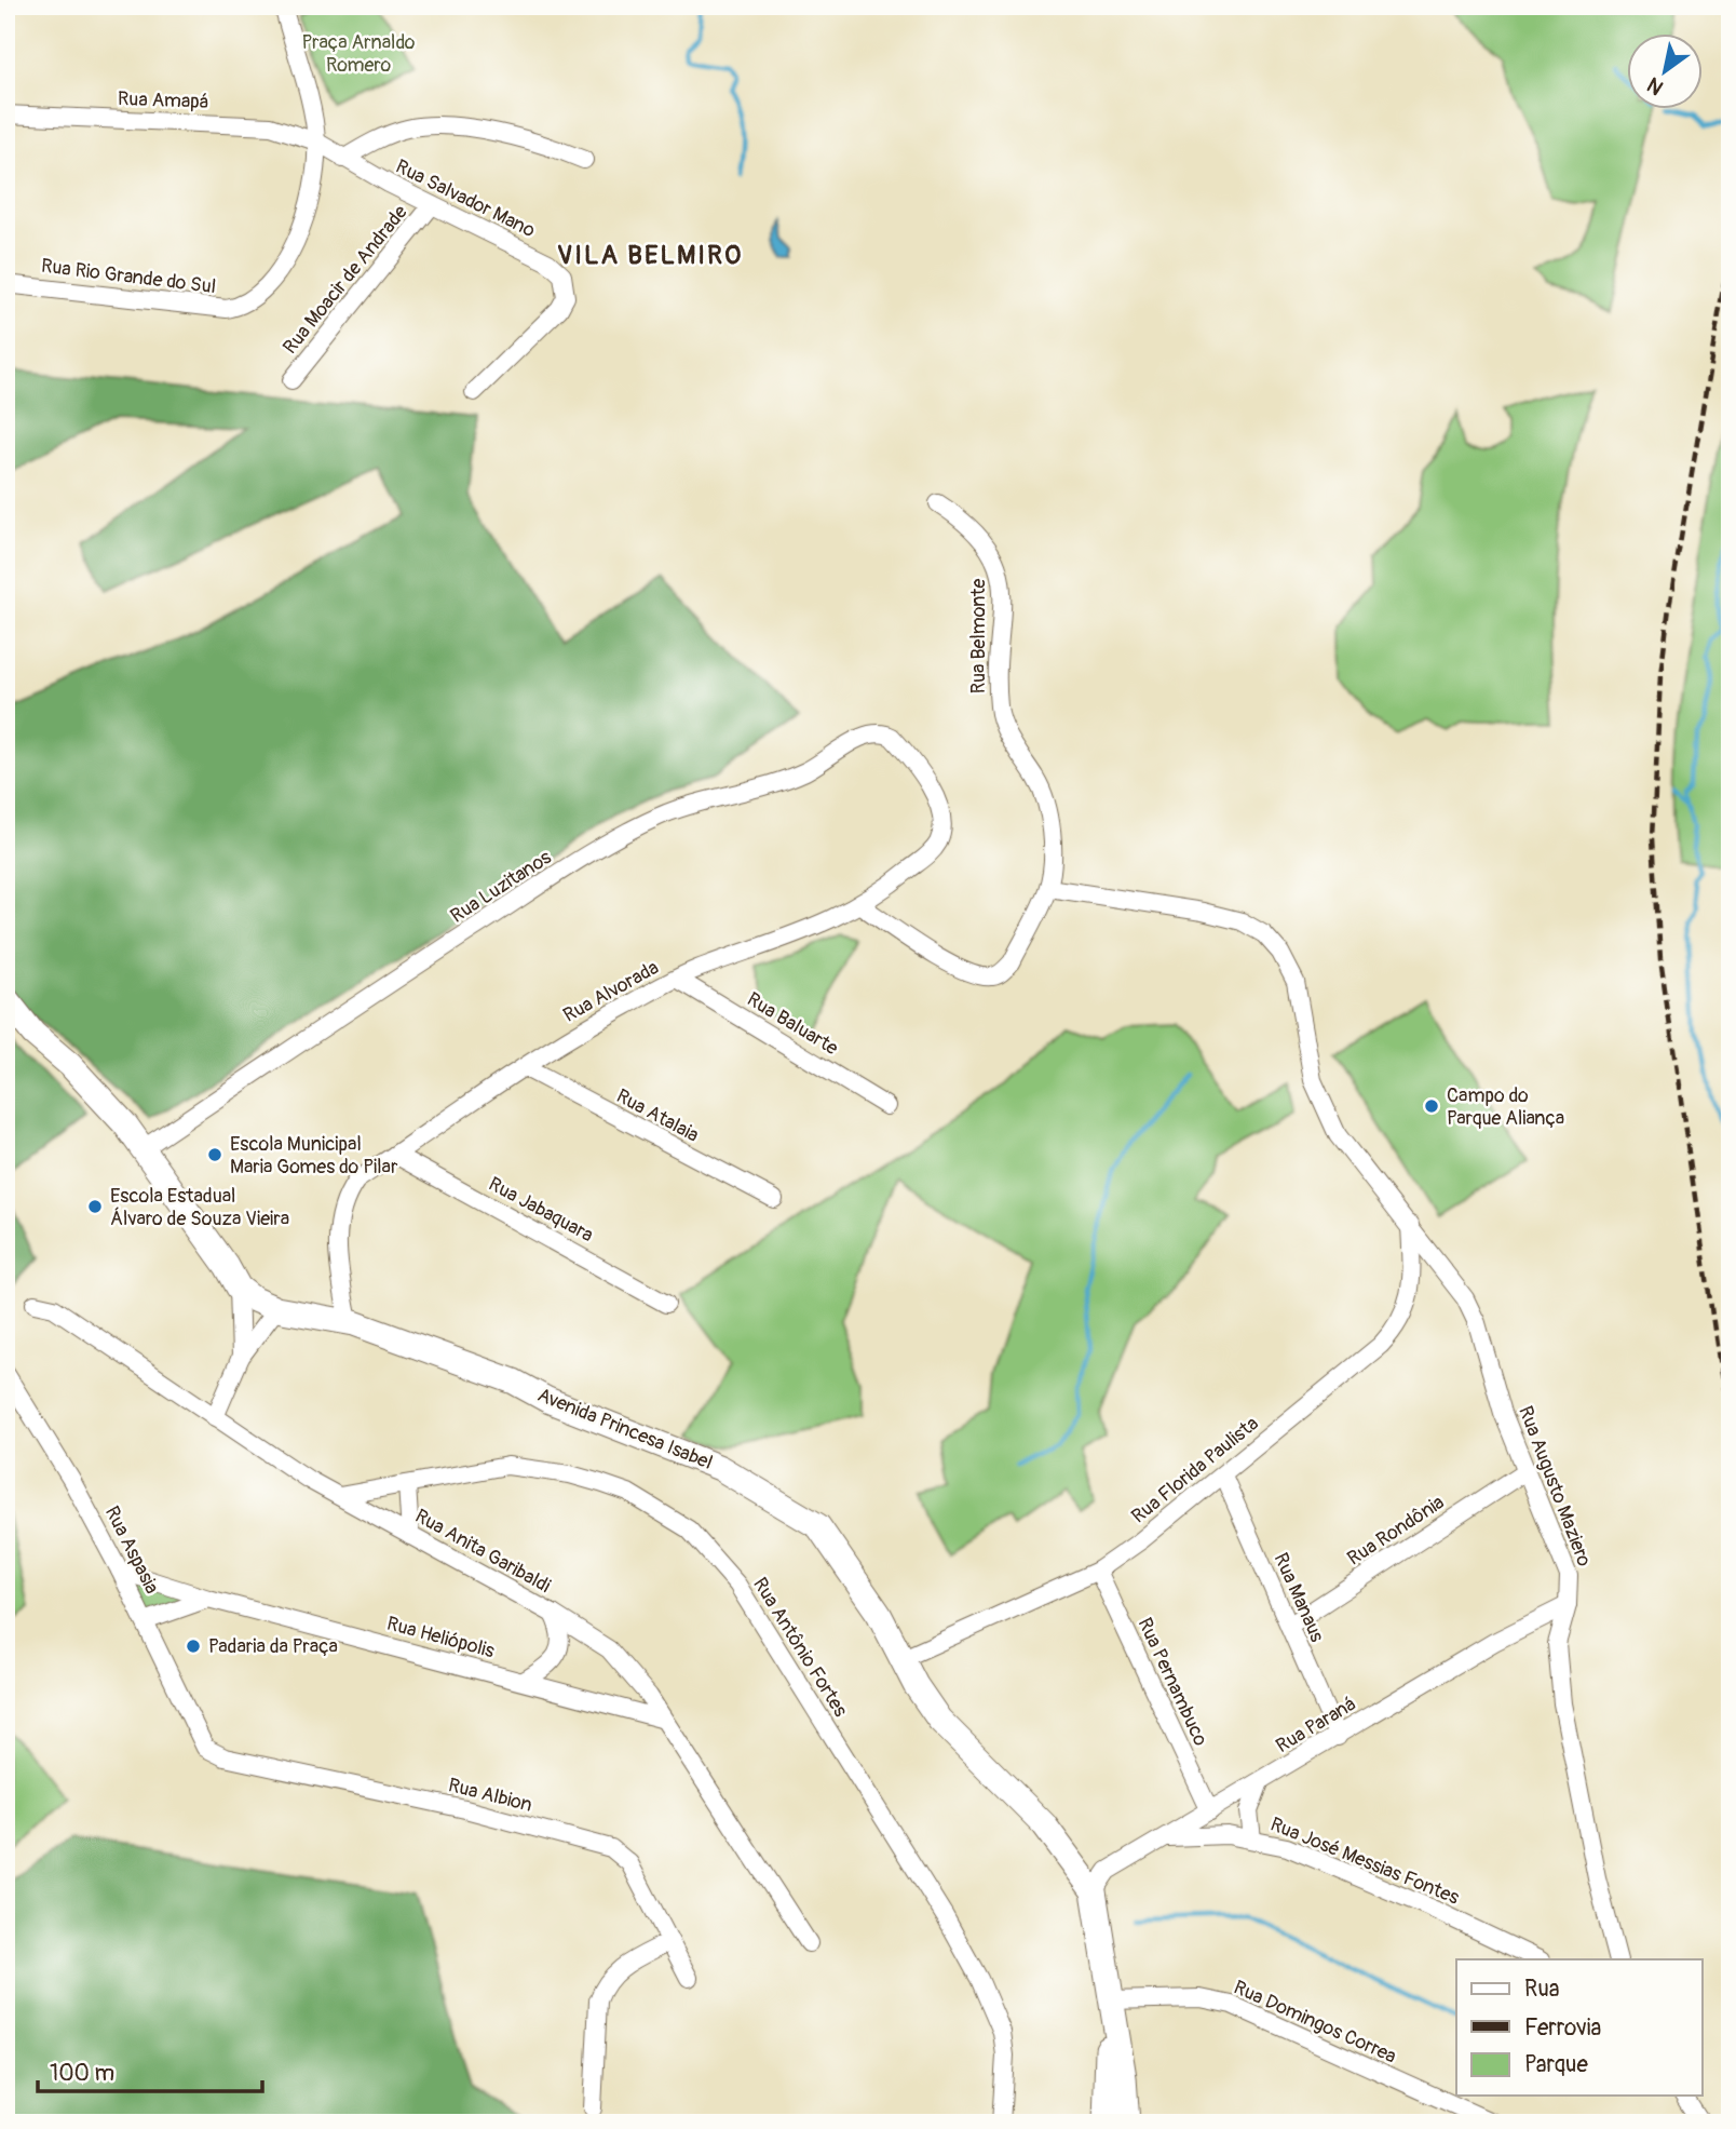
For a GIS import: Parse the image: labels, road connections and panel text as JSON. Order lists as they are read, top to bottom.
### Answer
{
  "streets": {
    "main road": ["Avenida Princesa Isabel"],
    "street": [
      "Rua Amapá",
      "Rua Salvador Mano",
      "Rua Rio Grande do Sul",
      "Rua Moacir de Andrade",
      "Rua Belmonte",
      "Rua Luzitanos",
      "Rua Alvorada",
      "Rua Baluarte",
      "Rua Atalaia",
      "Rua Jabaquara",
      "Rua Florida Paulista",
      "Rua Augusto Maziero",
      "Rua Rondônia",
      "Rua Aspasia",
      "Rua Anita Garibaldi",
      "Rua Manaus",
      "Rua Heliópolis",
      "Rua Antônio Fortes",
      "Rua Pernambuco",
      "Rua Paraná",
      "Rua Albion",
      "Rua José Messias Fontes",
      "Rua Domingos Correa"
    ]
  },
  "crossings": [
    ["Rua Amapá", "Rua Salvador Mano"],
    ["Rua Amapá", "Rua Rio Grande do Sul"],
    ["Rua Salvador Mano", "Rua Rio Grande do Sul"],
    ["Rua Salvador Mano", "Rua Moacir de Andrade"],
    ["Rua Belmonte", "Rua Alvorada"],
    ["Rua Belmonte", "Rua Augusto Maziero"],
    ["Rua Luzitanos", "Rua Alvorada"],
    ["Rua Alvorada", "Rua Baluarte"],
    ["Rua Alvorada", "Rua Atalaia"],
    ["Rua Alvorada", "Rua Jabaquara"],
    ["Rua Alvorada", "Avenida Princesa Isabel"],
    ["Avenida Princesa Isabel", "Rua Florida Paulista"],
    ["Avenida Princesa Isabel", "Rua Paraná"],
    ["Avenida Princesa Isabel", "Rua Domingos Correa"],
    ["Rua Florida Paulista", "Rua Augusto Maziero"],
    ["Rua Florida Paulista", "Rua Manaus"],
    ["Rua Florida Paulista", "Rua Pernambuco"],
    ["Rua Augusto Maziero", "Rua Rondônia"],
    ["Rua Augusto Maziero", "Rua Paraná"],
    ["Rua Rondônia", "Rua Manaus"],
    ["Rua Aspasia", "Rua Heliópolis"],
    ["Rua Aspasia", "Rua Albion"],
    ["Rua Anita Garibaldi", "Rua Heliópolis"],
    ["Rua Anita Garibaldi", "Rua Antônio Fortes"],
    ["Rua Manaus", "Rua Paraná"],
    ["Rua Pernambuco", "Rua Paraná"],
    ["Rua Paraná", "Rua José Messias Fontes"]
  ],
  "districts": ["VILA BELMIRO"],
  "parks": ["Praça Arnaldo Romero"],
  "places": [
    "Campo do Parque Aliança",
    "Escola Municipal Maria Gomes do Pilar",
    "Escola Estadual Álvaro de Souza Vieira",
    "Padaria da Praça"
  ],
  "legend": ["Rua", "Ferrovia", "Parque"],
  "scale_bar": "100 m",
  "north": "bottom left"
}
